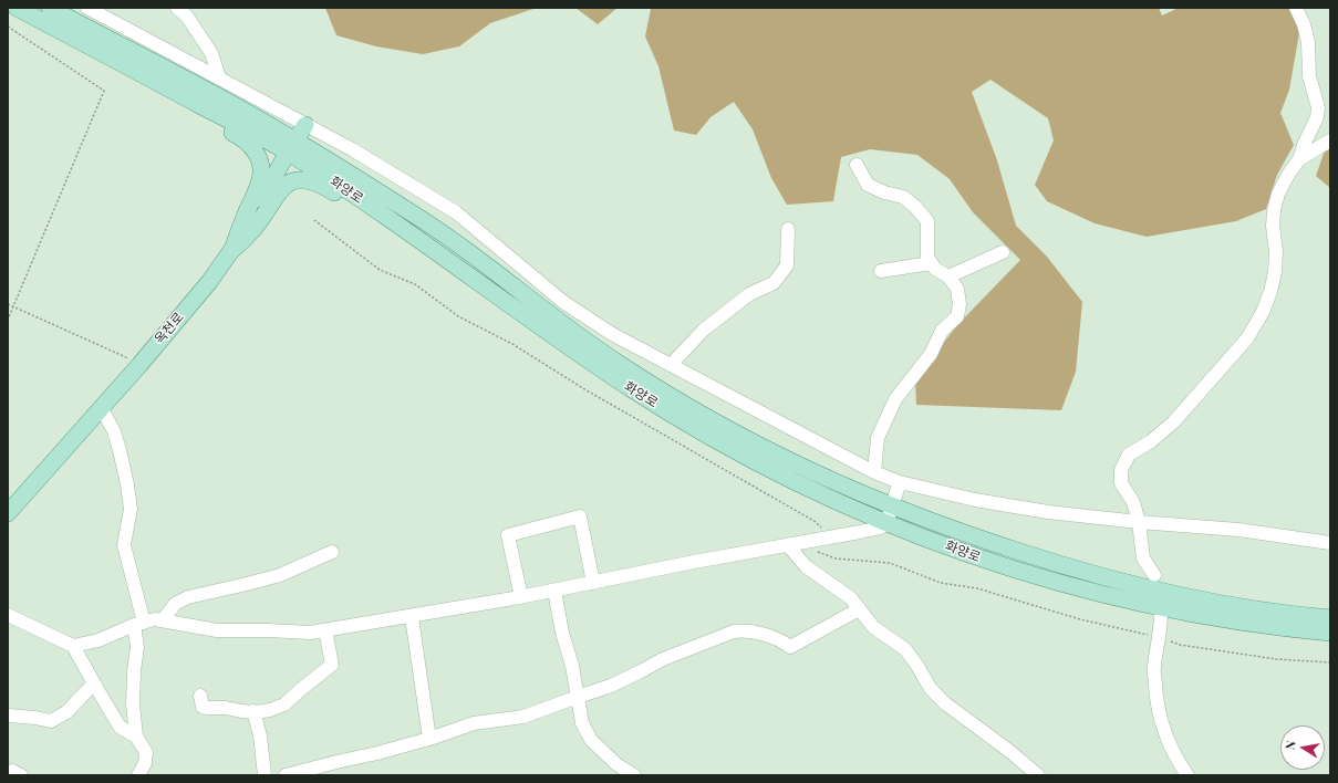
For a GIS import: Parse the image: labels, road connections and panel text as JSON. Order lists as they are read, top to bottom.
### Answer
{
  "streets": {
    "main road": ["화양로", "옥천로"]
  },
  "crossings": [
    ["화양로", "옥천로"]
  ],
  "north": "left"
}
